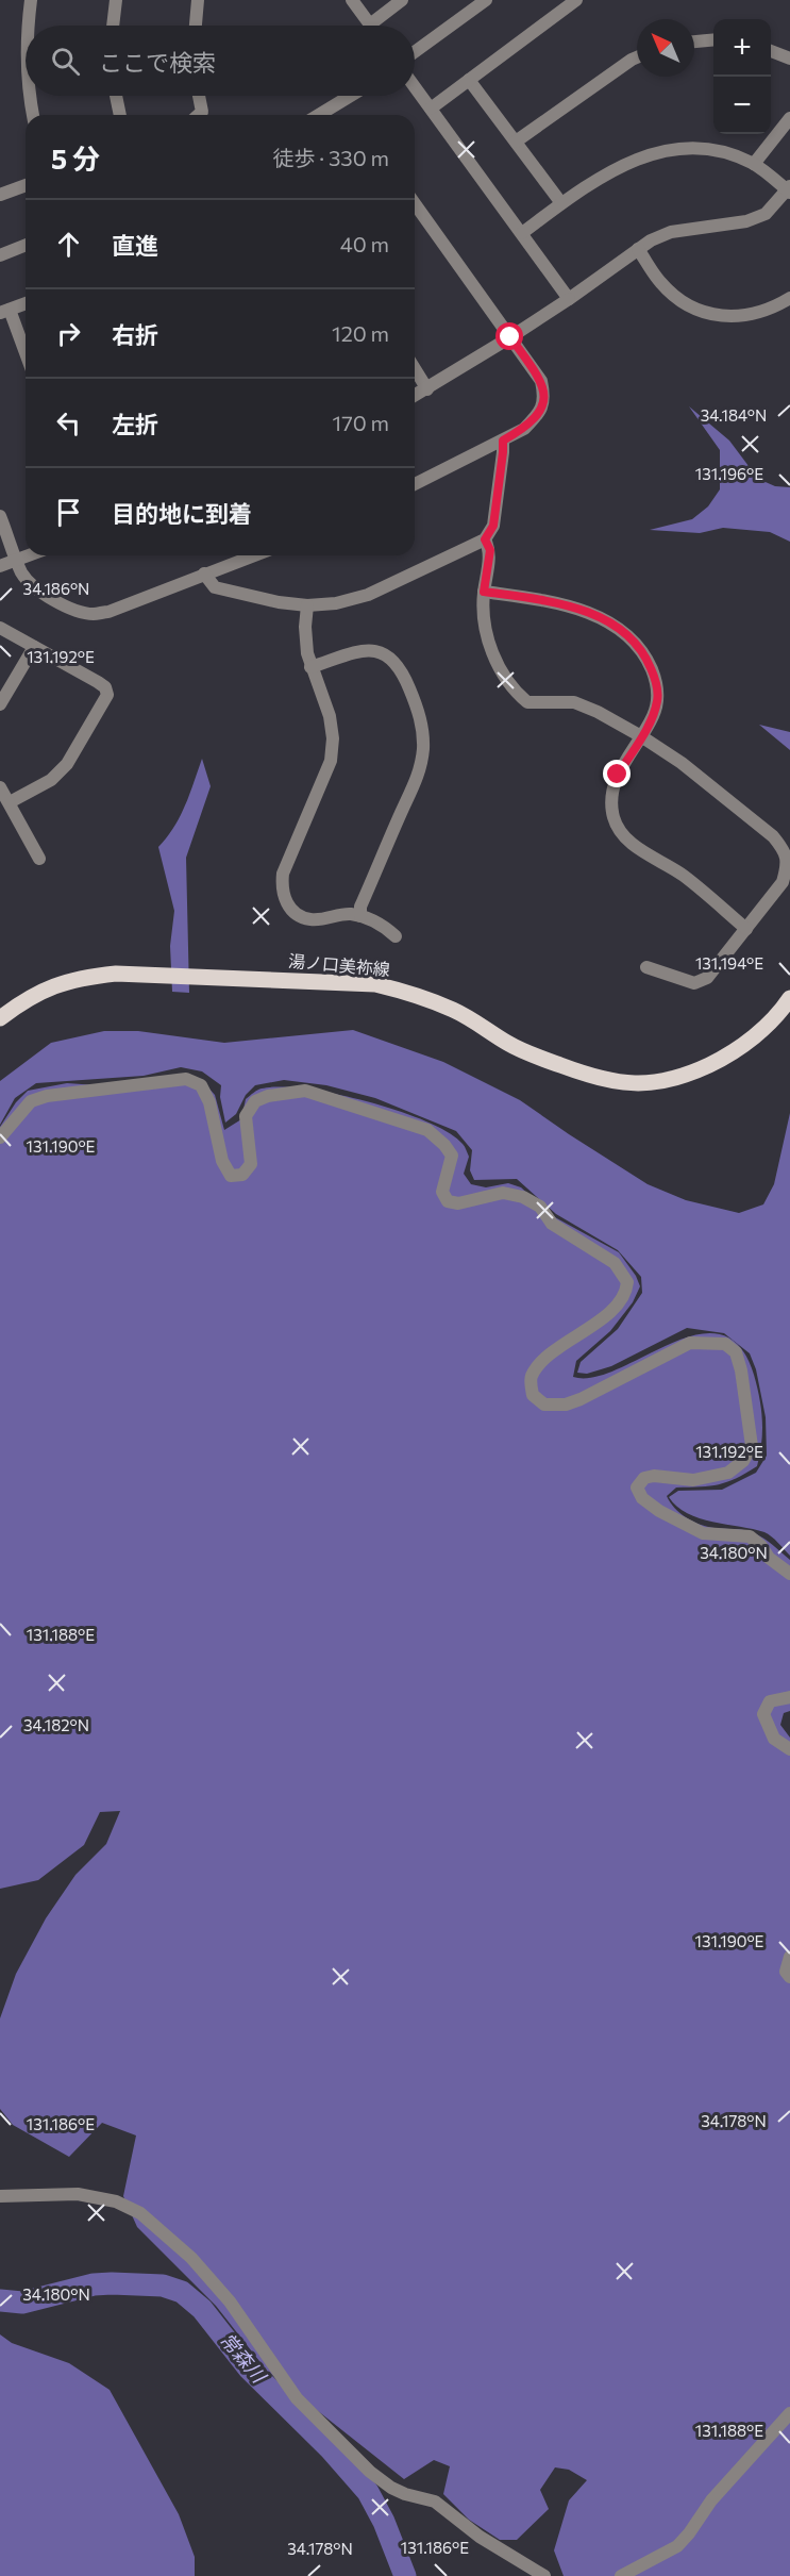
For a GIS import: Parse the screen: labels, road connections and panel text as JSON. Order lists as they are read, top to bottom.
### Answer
{
  "streets": {
    "main road": ["湯ノ口美祢線"]
  },
  "water": ["常森川"],
  "north": "top left",
  "page": {
    "map_buttons": ["+", "−"],
    "search": "ここで検索",
    "heading": ["5 分", "徒歩 · 330 m"],
    "list": [
      ["直進", "40 m"],
      ["右折", "120 m"],
      ["左折", "170 m"],
      "目的地に到着"
    ]
  },
  "coordinates": [
    "34.184°N",
    "131.196°E",
    "34.186°N",
    "131.192°E",
    "131.194°E",
    "131.190°E",
    "34.180°N",
    "131.188°E",
    "34.182°N",
    "34.178°N",
    "131.186°E"
  ]
}
